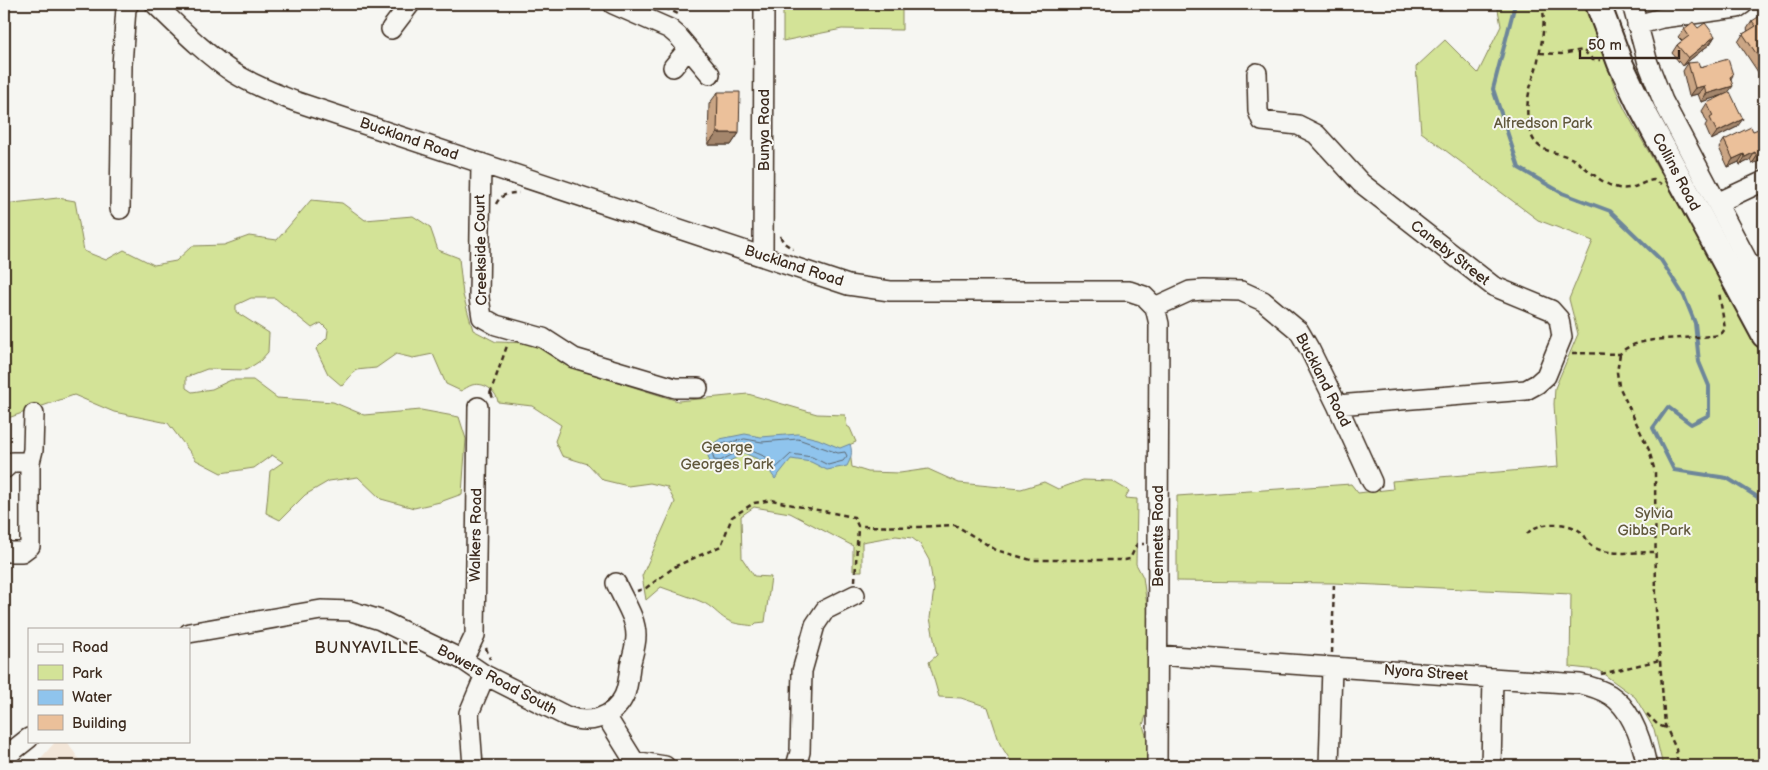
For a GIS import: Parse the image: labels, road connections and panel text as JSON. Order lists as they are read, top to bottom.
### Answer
{
  "streets": {
    "main road": ["Collins Road"],
    "street": [
      "Bunya Road",
      "Buckland Road",
      "Creekside Court",
      "Caneby Street",
      "Walkers Road",
      "Bennetts Road",
      "Nyora Street",
      "Bowers Road South"
    ]
  },
  "crossings": [
    ["Bunya Road", "Buckland Road"],
    ["Buckland Road", "Creekside Court"],
    ["Buckland Road", "Caneby Street"],
    ["Buckland Road", "Bennetts Road"],
    ["Walkers Road", "Bowers Road South"],
    ["Bennetts Road", "Nyora Street"]
  ],
  "districts": ["BUNYAVILLE"],
  "parks": ["Alfredson Park", "George Georges Park", "Sylvia Gibbs Park"],
  "legend": [
    "Road",
    "Park",
    "Water",
    "Building"
  ],
  "scale_bar": "50 m"
}
